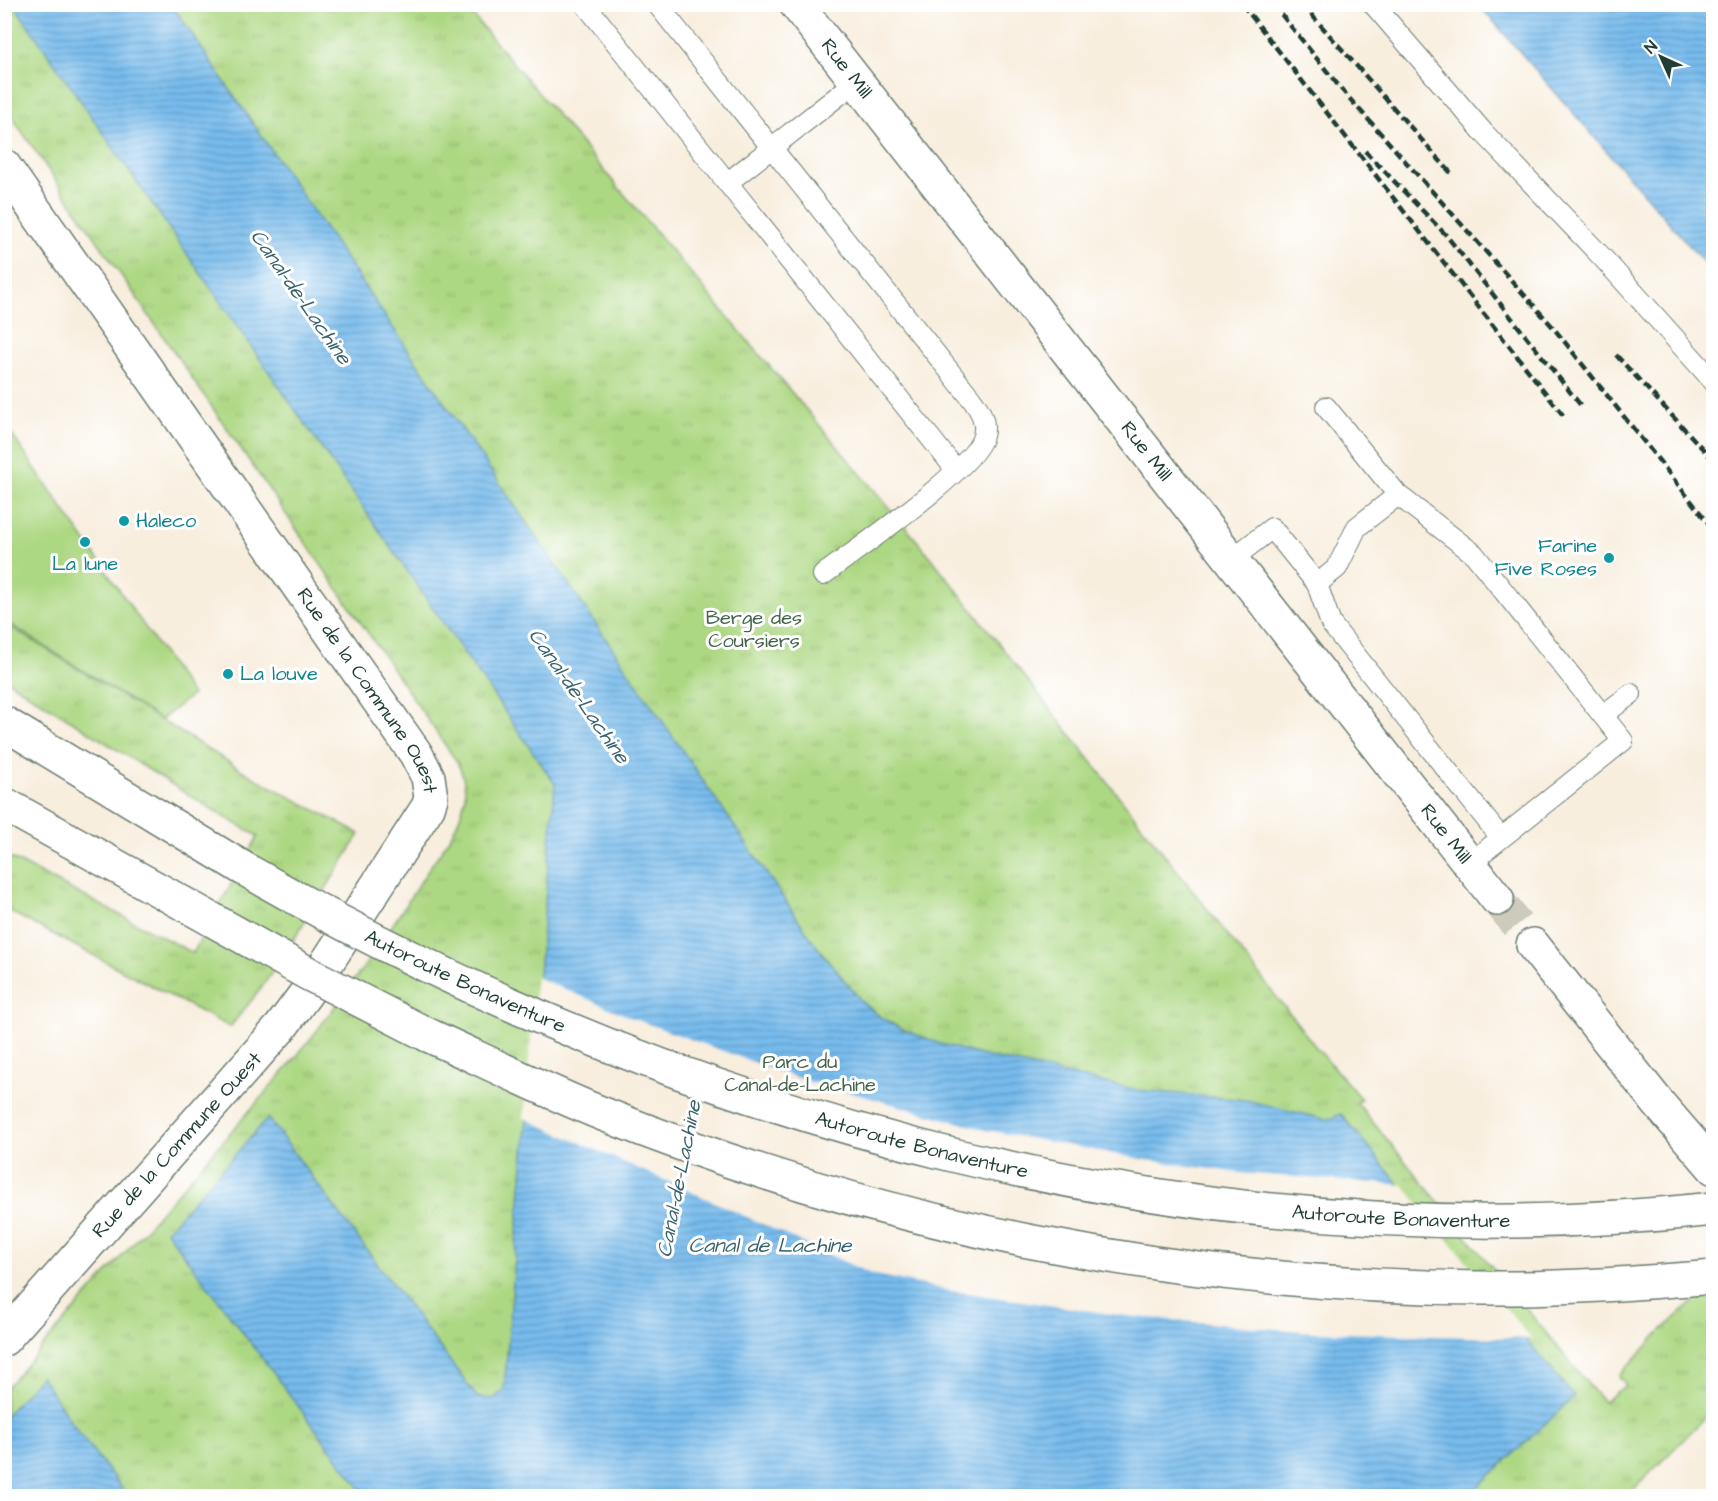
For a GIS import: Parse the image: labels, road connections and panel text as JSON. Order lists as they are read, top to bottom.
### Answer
{
  "streets": {
    "main road": ["Rue Mill", "Rue de la Commune Ouest", "Autoroute Bonaventure"]
  },
  "water": ["Canal-de-Lachine", "Canal de Lachine"],
  "parks": ["Berge des Coursiers", "Parc du Canal-de-Lachine"],
  "places": [
    "Haleco",
    "La lune",
    "Farine Five Roses",
    "La louve"
  ],
  "north": "top left"
}
